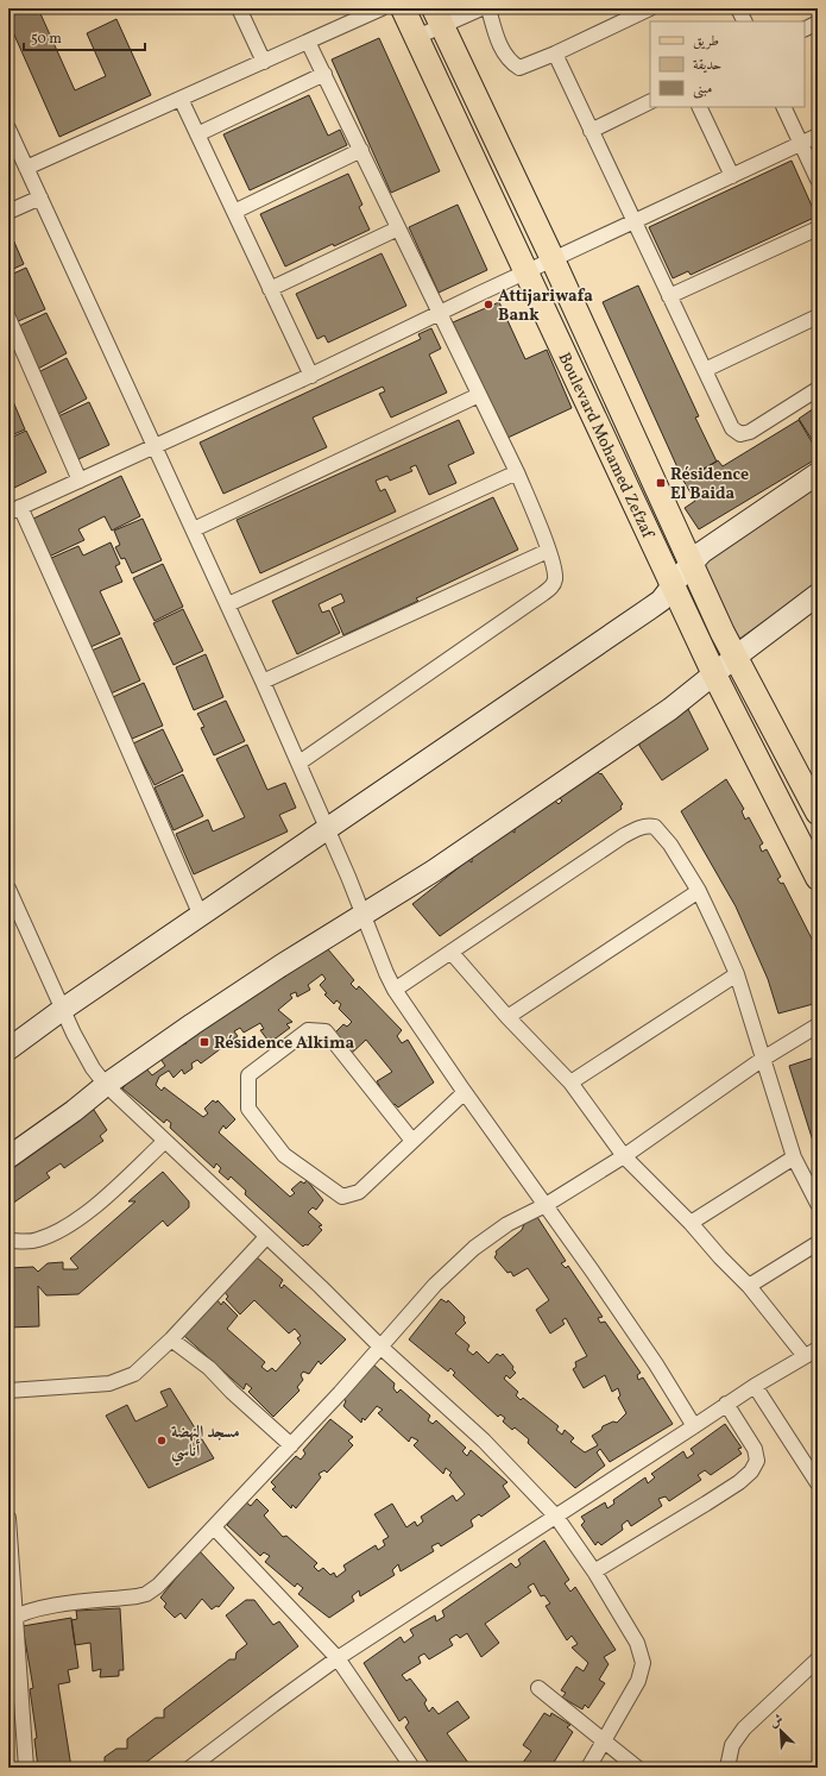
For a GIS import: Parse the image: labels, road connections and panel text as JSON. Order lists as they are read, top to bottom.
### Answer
{
  "streets": {
    "main road": ["Boulevard Mohamed Zefzaf"]
  },
  "places": {
    "other": ["Attijariwafa Bank", "مسجد النهضة أناسي"],
    "transit": ["Résidence El Baida", "Résidence Alkima"]
  },
  "legend": ["طريق", "حديقة", "مبنى"],
  "scale_bar": "50 m",
  "north": "top left"
}
